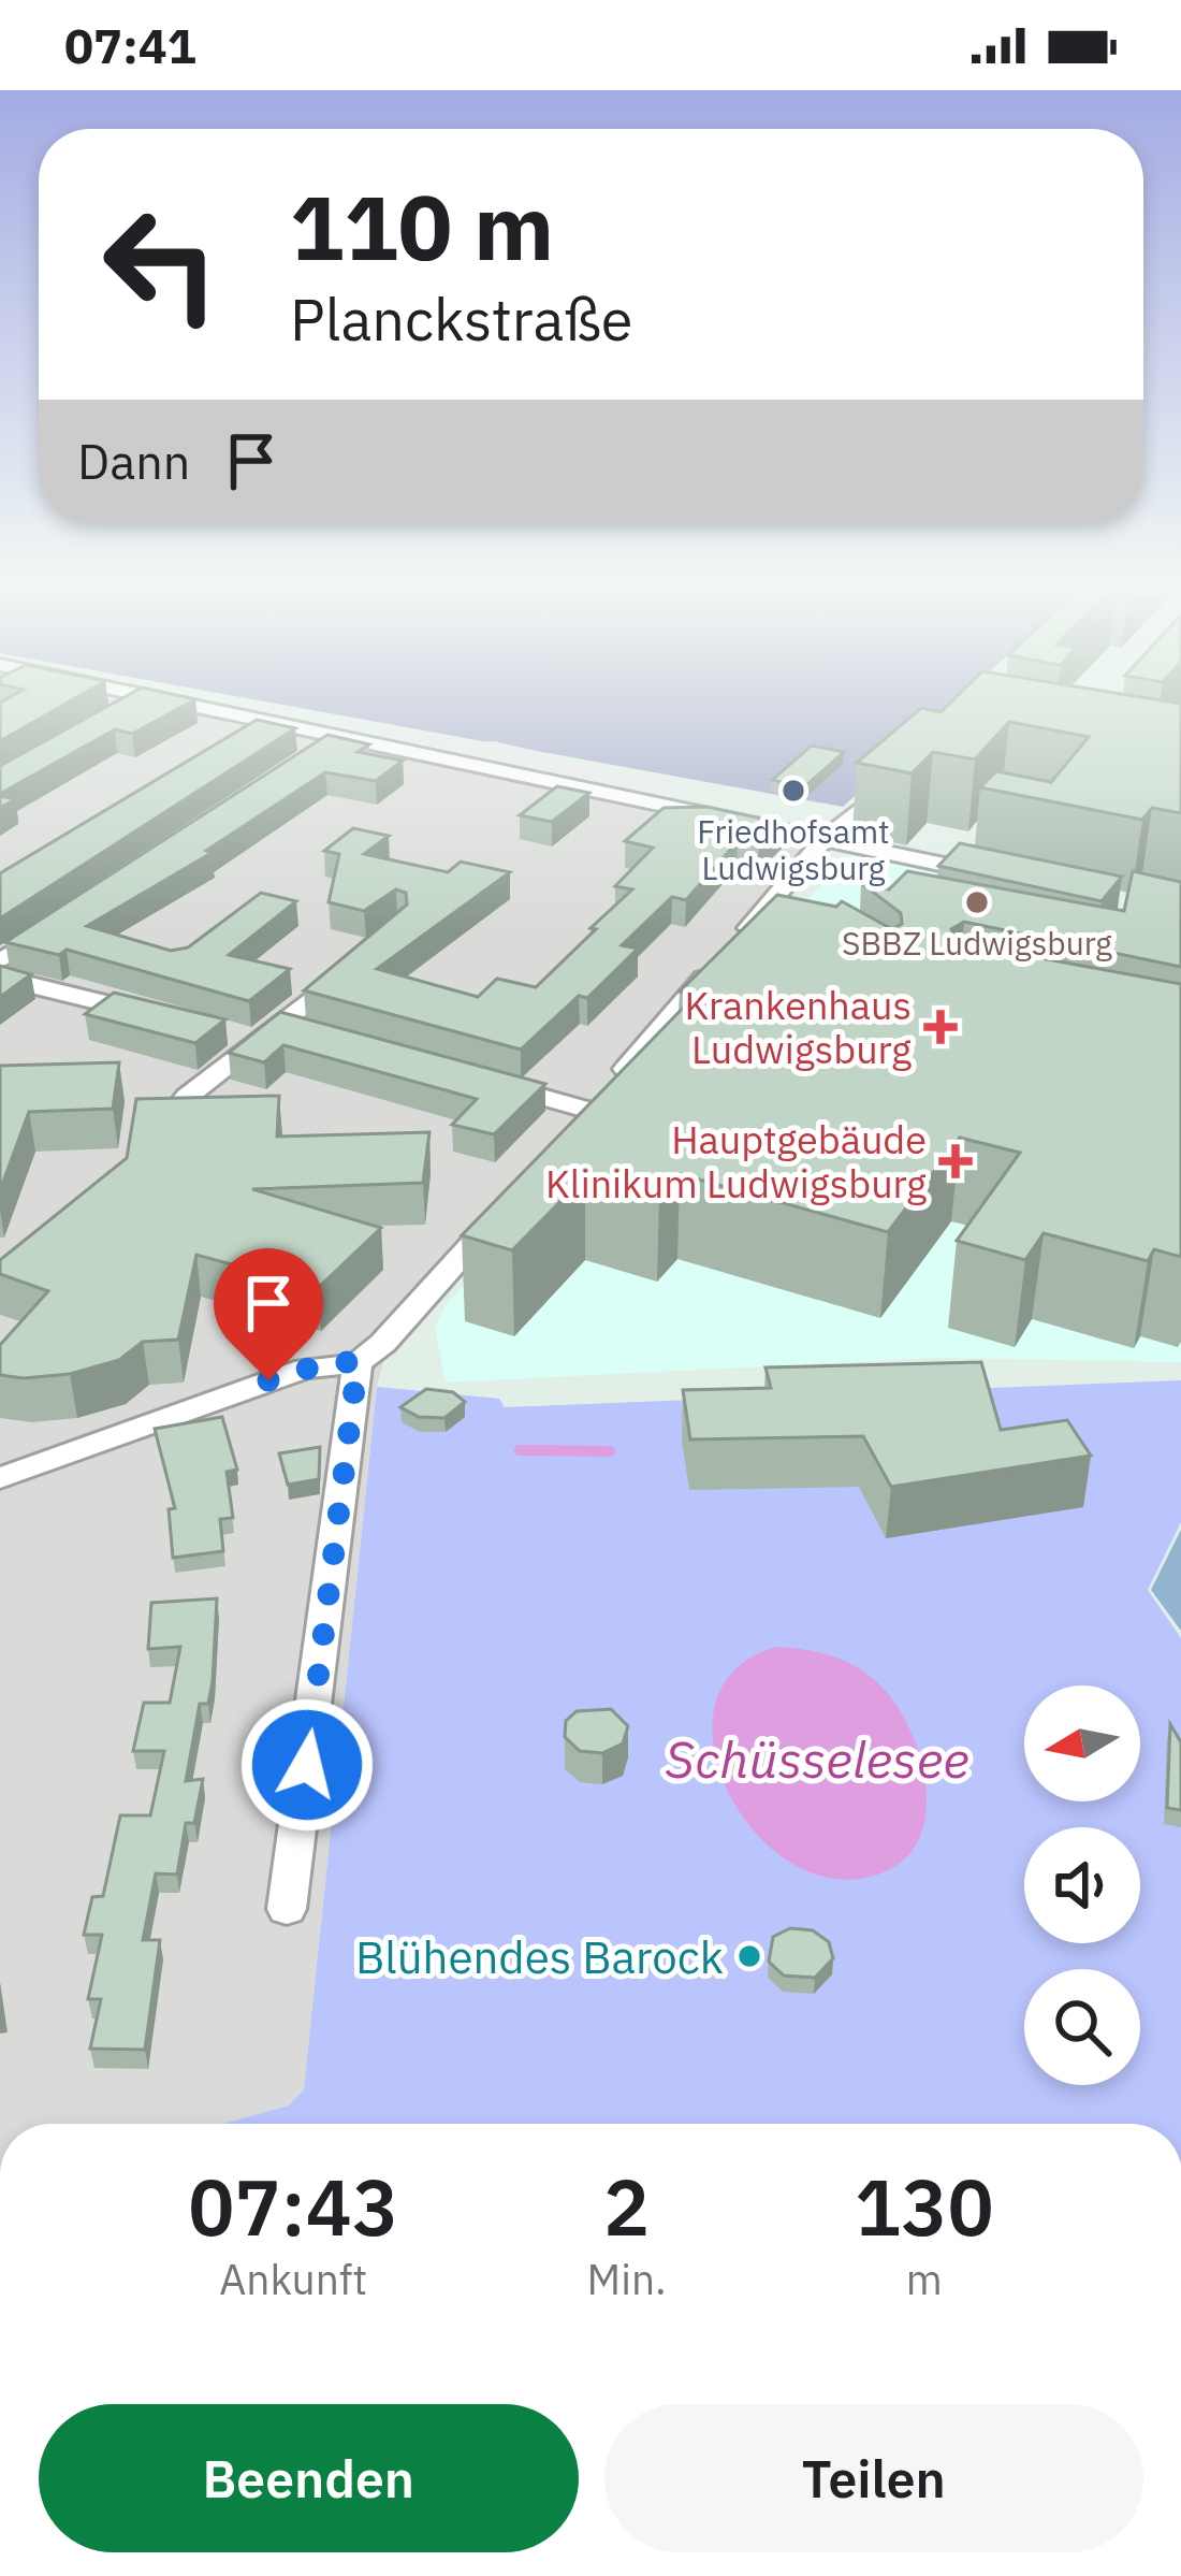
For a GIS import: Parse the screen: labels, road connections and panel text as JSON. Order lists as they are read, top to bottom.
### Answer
{
  "water": ["Schüsselesee"],
  "places": {
    "other": ["Friedhofsamt Ludwigsburg", "SBBZ Ludwigsburg", "Blühendes Barock"],
    "health": ["Krankenhaus Ludwigsburg", "Hauptgebäude Klinikum Ludwigsburg"]
  },
  "north": "left",
  "page": {
    "status": "07:41",
    "turn": ["110 m", "Planckstraße"],
    "then": "Dann",
    "eta": [
      "07:43",
      "Ankunft",
      "2",
      "Min.",
      "130",
      "m"
    ],
    "buttons": ["Beenden", "Teilen"]
  }
}
